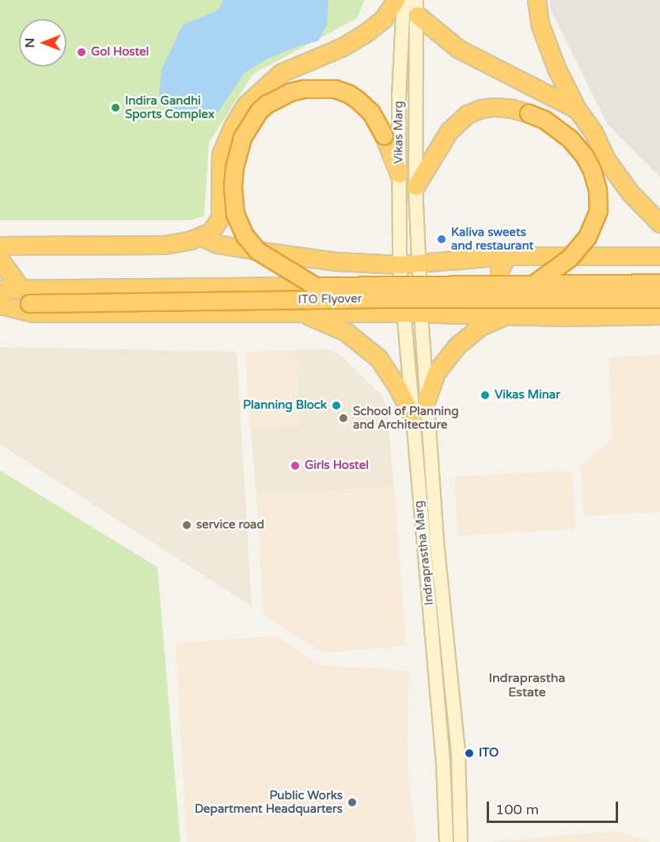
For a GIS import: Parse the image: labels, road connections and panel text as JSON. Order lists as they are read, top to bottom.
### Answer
{
  "streets": {
    "highway": ["ITO Flyover"],
    "main road": ["Vikas Marg", "Indraprastha Marg"]
  },
  "crossings": [
    ["Vikas Marg", "Indraprastha Marg"]
  ],
  "districts": ["Indraprastha Estate"],
  "places": [
    "Gol Hostel",
    "Indira Gandhi Sports Complex",
    "Kaliva sweets and restaurant",
    "Vikas Minar",
    "Planning Block",
    "School of Planning and Architecture",
    "Girls Hostel",
    "service road",
    "ITO",
    "Public Works Department Headquarters"
  ],
  "scale_bar": "100 m",
  "north": "left"
}
